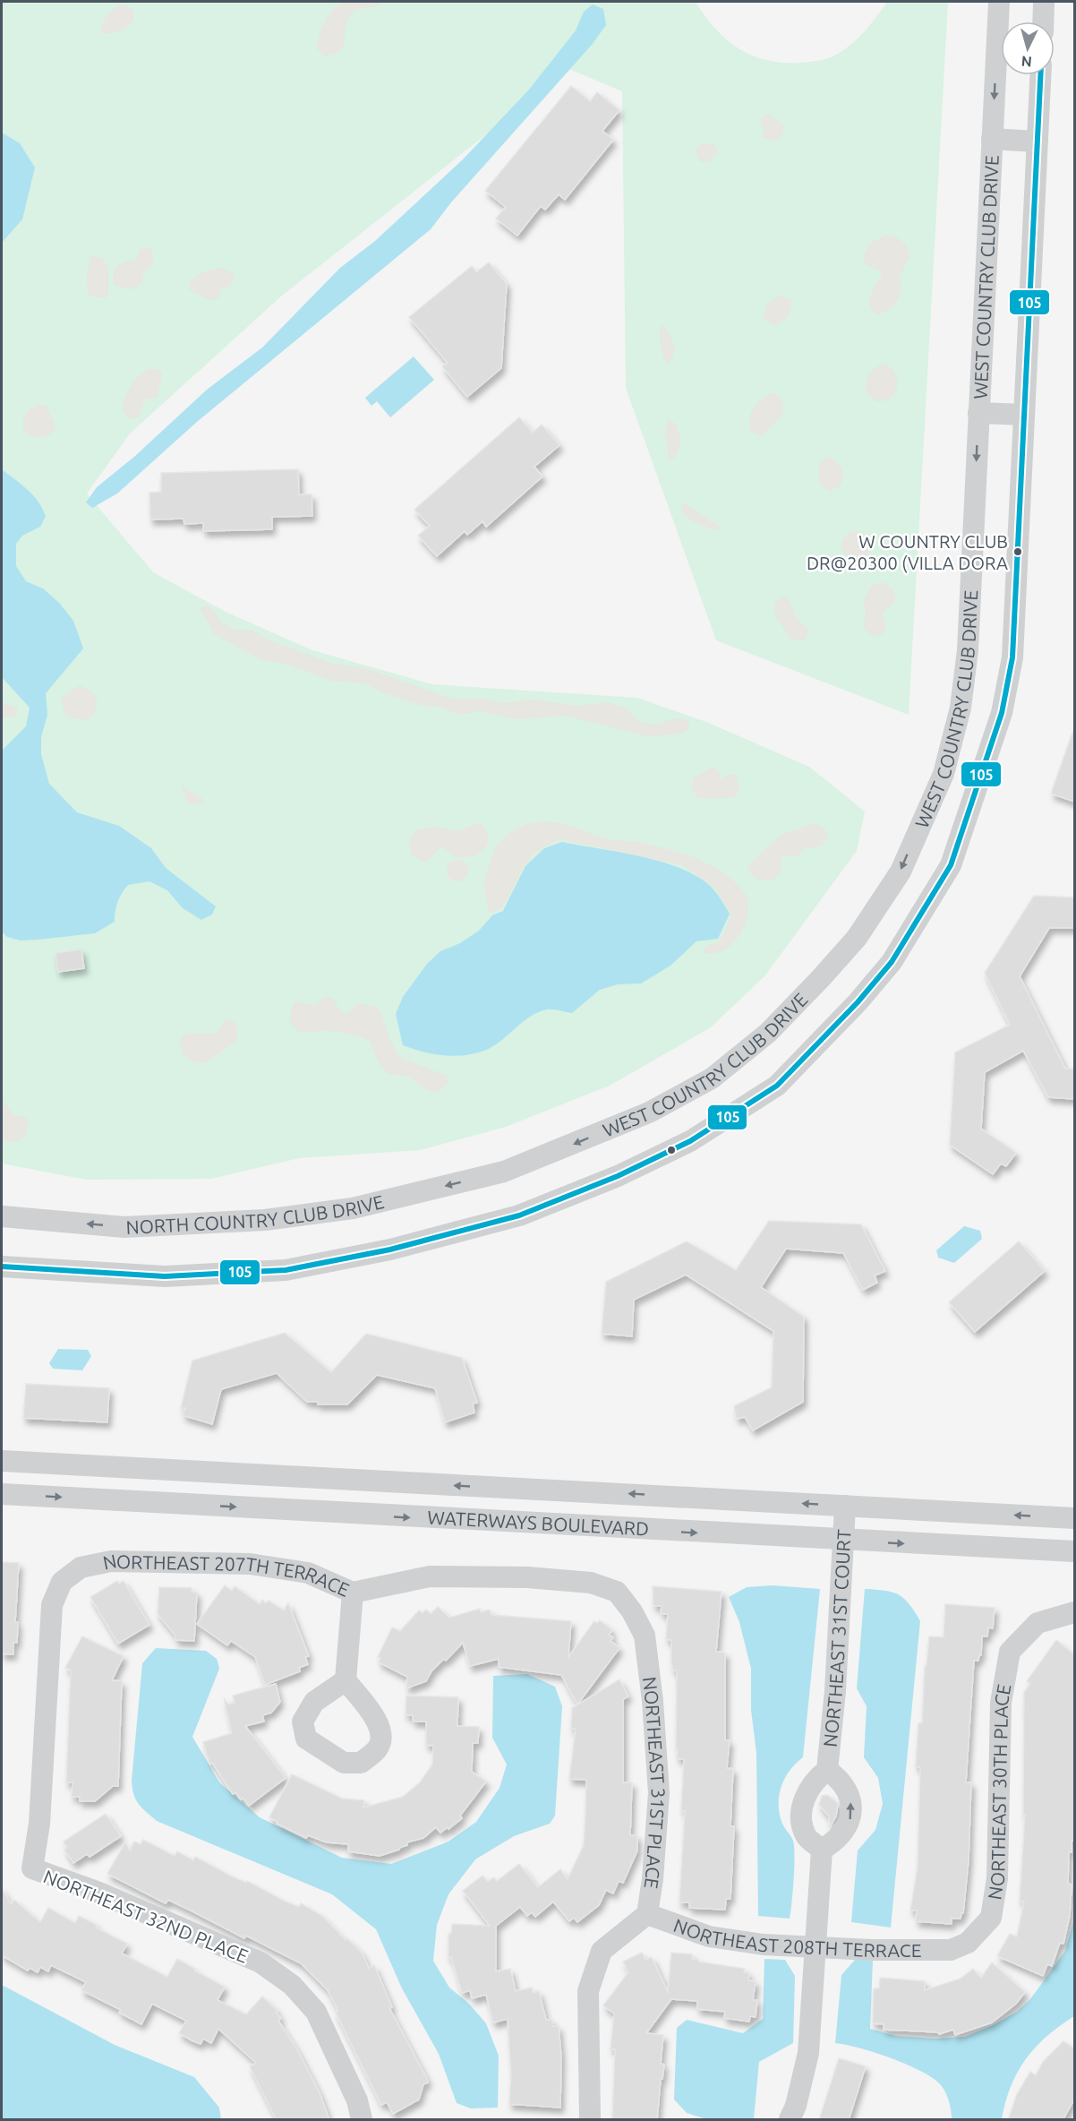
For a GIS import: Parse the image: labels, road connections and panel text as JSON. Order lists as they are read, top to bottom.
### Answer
{
  "streets": {
    "street": [
      "WEST COUNTRY CLUB DRIVE",
      "NORTH COUNTRY CLUB DRIVE",
      "WATERWAYS BOULEVARD",
      "NORTHEAST 207TH TERRACE",
      "NORTHEAST 31ST COURT",
      "NORTHEAST 31ST PLACE",
      "NORTHEAST 30TH PLACE",
      "NORTHEAST 32ND PLACE",
      "NORTHEAST 208TH TERRACE"
    ]
  },
  "crossings": [
    ["WEST COUNTRY CLUB DRIVE", "NORTH COUNTRY CLUB DRIVE"],
    ["WATERWAYS BOULEVARD", "NORTHEAST 31ST COURT"],
    ["NORTHEAST 207TH TERRACE", "NORTHEAST 31ST PLACE"],
    ["NORTHEAST 207TH TERRACE", "NORTHEAST 32ND PLACE"],
    ["NORTHEAST 31ST PLACE", "NORTHEAST 208TH TERRACE"],
    ["NORTHEAST 30TH PLACE", "NORTHEAST 208TH TERRACE"]
  ],
  "one_way": ["WEST COUNTRY CLUB DRIVE", "NORTH COUNTRY CLUB DRIVE"],
  "places": ["W COUNTRY CLUB DR@20300 (VILLA DORA"],
  "lines": ["transit line 105"],
  "north": "bottom"
}
